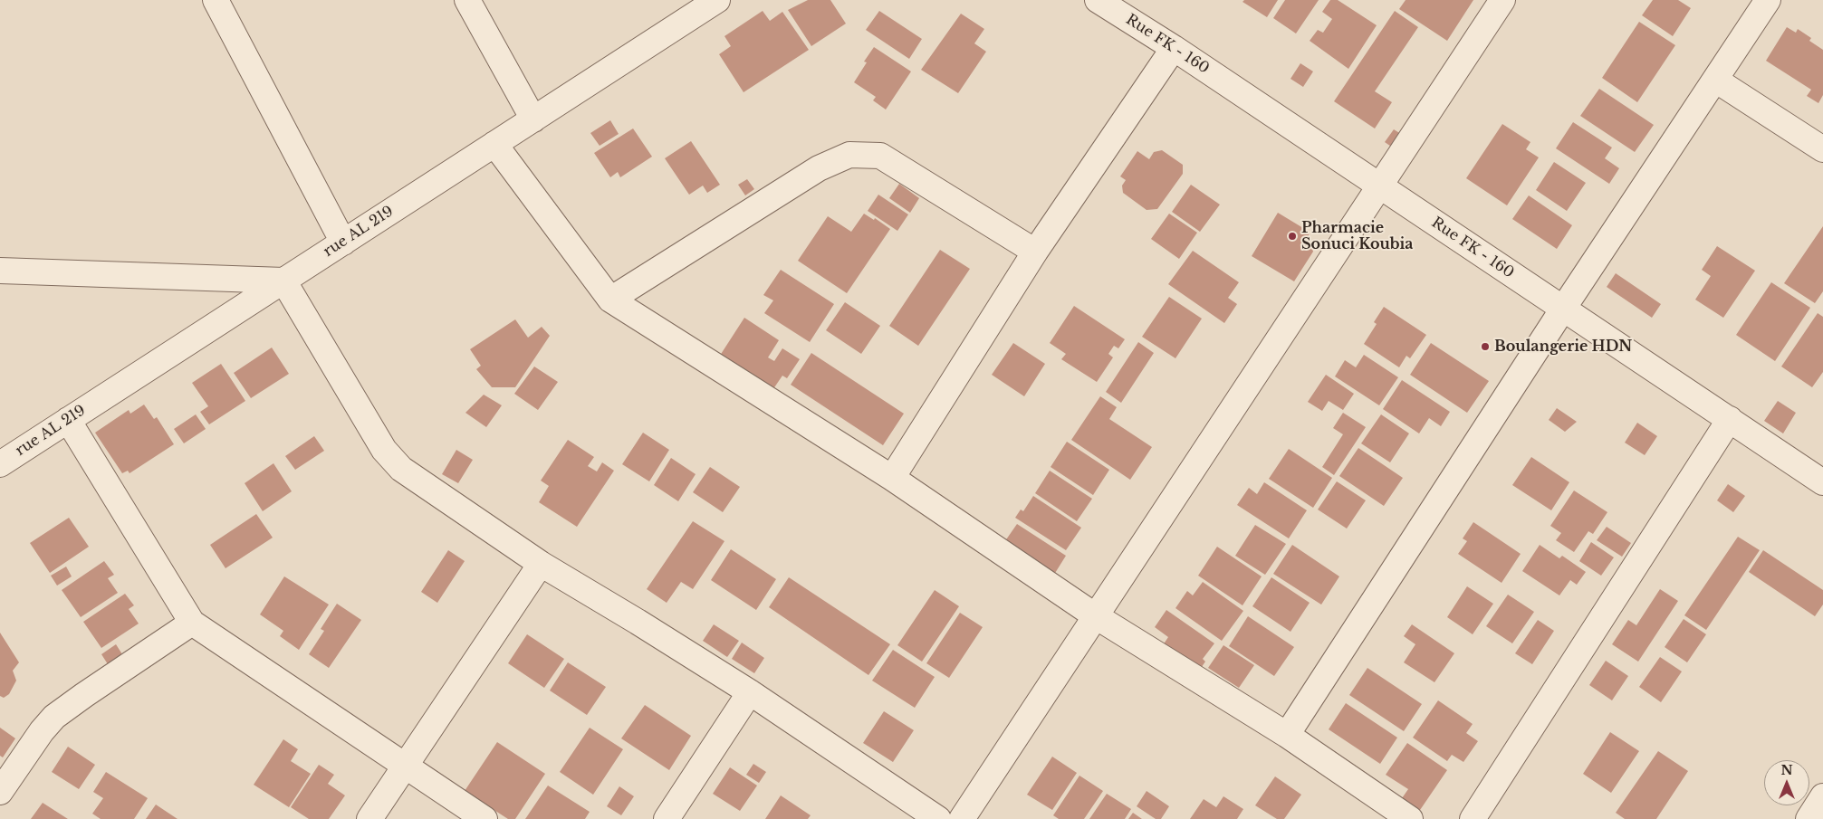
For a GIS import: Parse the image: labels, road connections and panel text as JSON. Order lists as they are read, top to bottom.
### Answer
{
  "streets": {
    "street": ["Rue FK - 160", "rue AL 219"]
  },
  "places": ["Pharmacie Sonuci Koubia", "Boulangerie HDN"],
  "north": "top"
}
